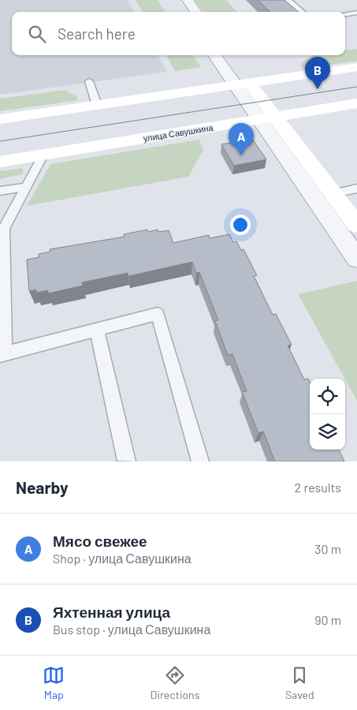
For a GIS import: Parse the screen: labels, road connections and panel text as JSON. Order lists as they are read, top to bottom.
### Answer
{
  "streets": {
    "main road": ["улица Савушкина"]
  },
  "page": {
    "search": "Search here",
    "pins": ["B", "A"],
    "heading": ["Nearby", "2 results"],
    "list": [
      {
        "mark": "A",
        "name": "Мясо свежее",
        "note": "Shop · улица Савушкина",
        "value": "30 m"
      },
      {
        "mark": "B",
        "name": "Яхтенная улица",
        "note": "Bus stop · улица Савушкина",
        "value": "90 m"
      }
    ],
    "nav": ["Map", "Directions", "Saved"]
  }
}
